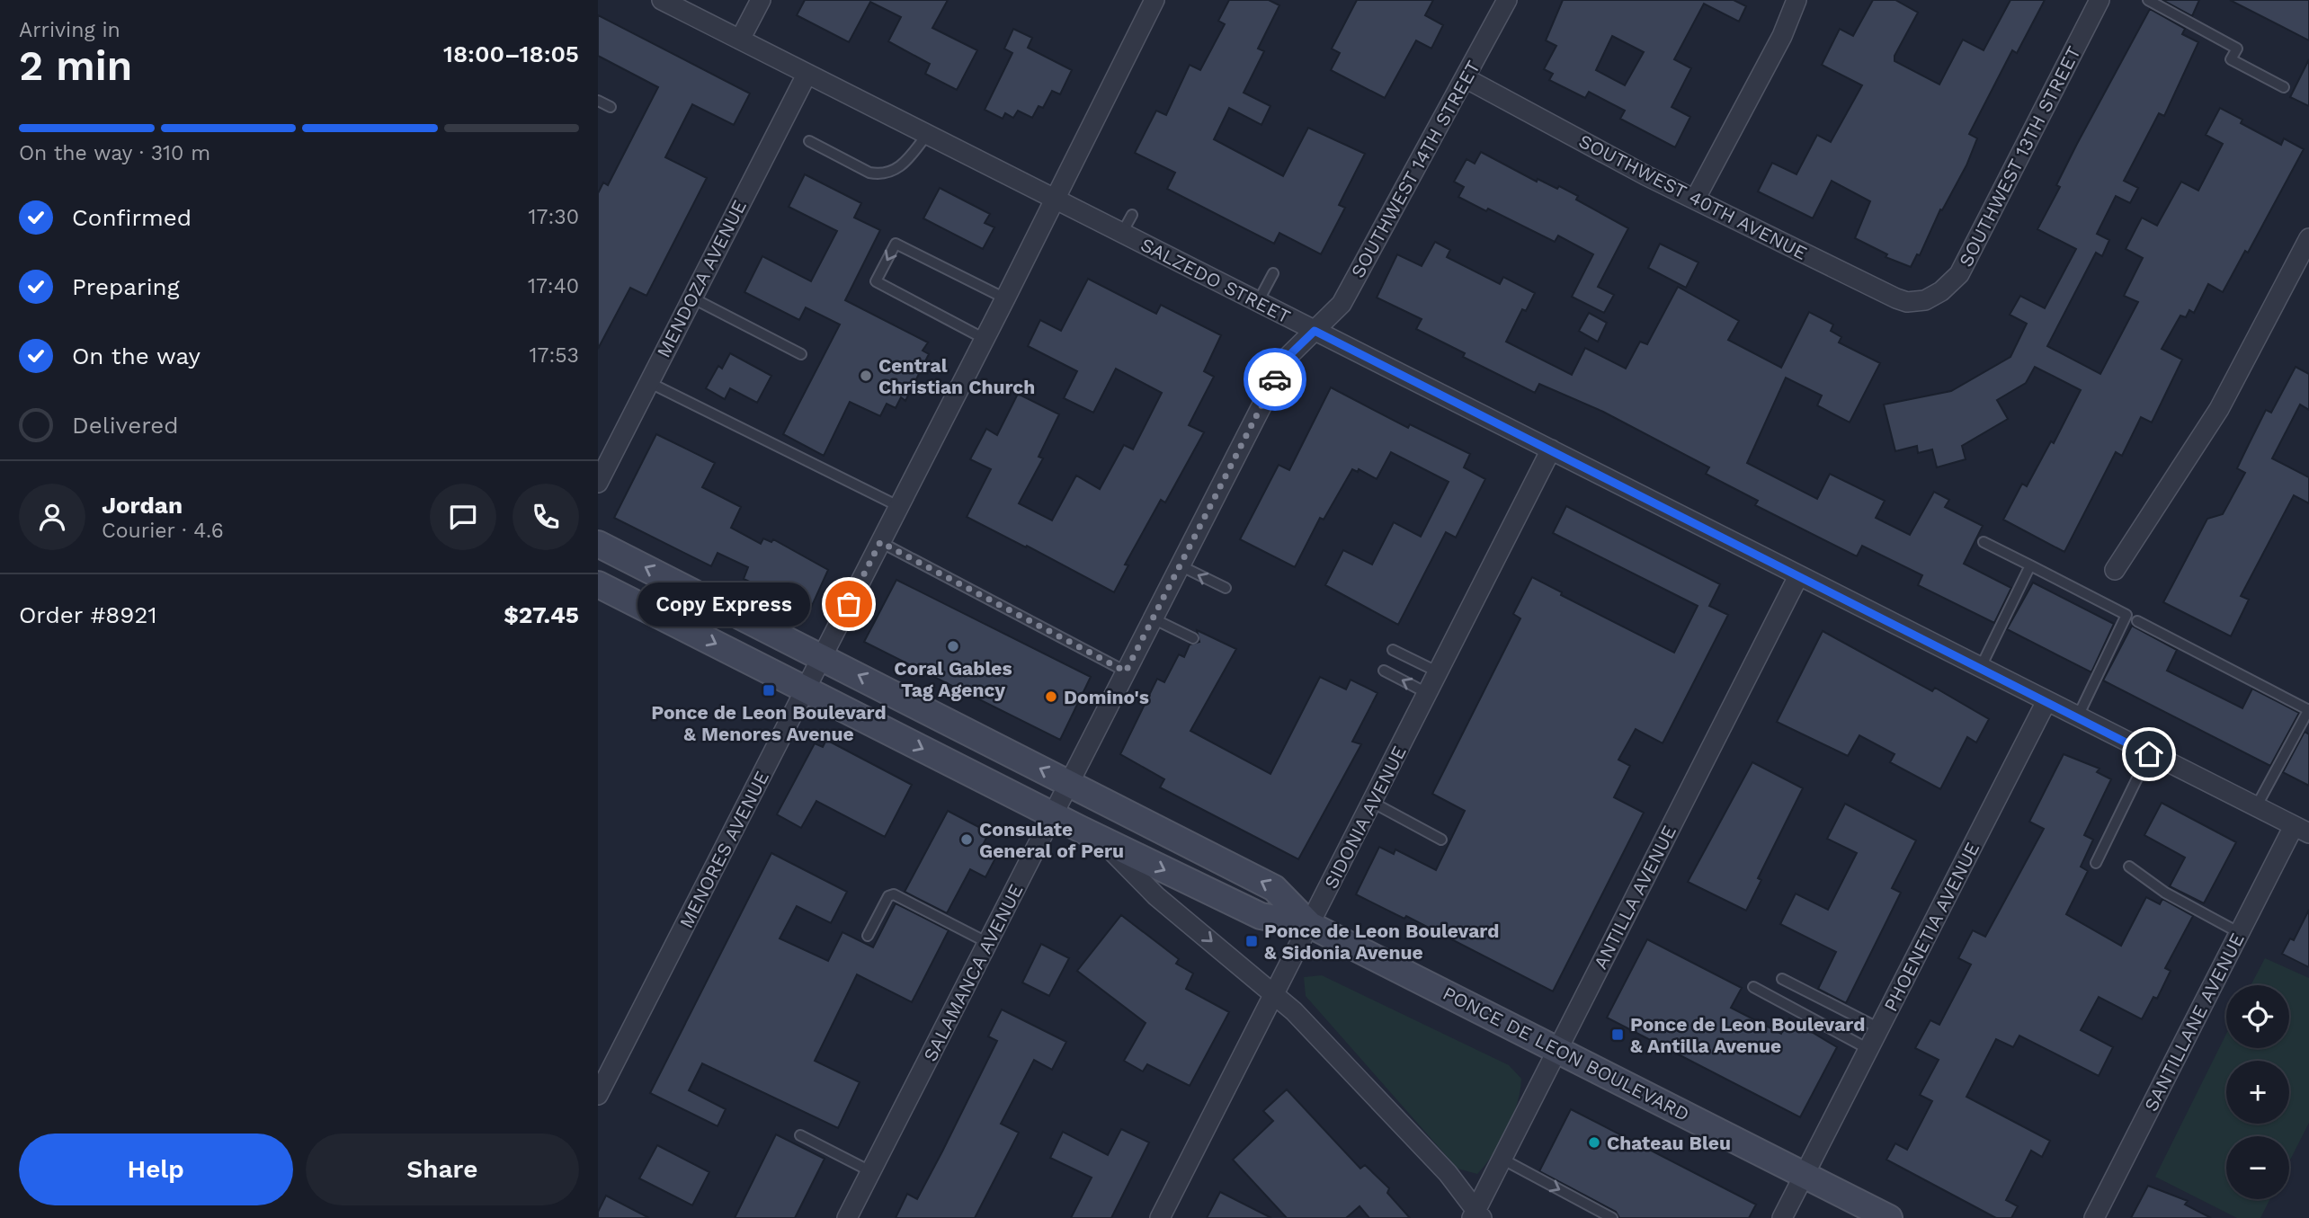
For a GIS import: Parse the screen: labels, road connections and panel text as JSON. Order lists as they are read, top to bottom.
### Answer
{
  "streets": {
    "street": [
      "SOUTHWEST 13TH STREET",
      "SOUTHWEST 14TH STREET",
      "SOUTHWEST 40TH AVENUE",
      "MENDOZA AVENUE",
      "SALZEDO STREET",
      "SIDONIA AVENUE",
      "MENORES AVENUE",
      "ANTILLA AVENUE",
      "PHOENETIA AVENUE",
      "SALAMANCA AVENUE",
      "SANTILLANE AVENUE",
      "PONCE DE LEON BOULEVARD"
    ]
  },
  "crossings": [
    ["SOUTHWEST 13TH STREET", "SOUTHWEST 40TH AVENUE"],
    ["SOUTHWEST 14TH STREET", "SOUTHWEST 40TH AVENUE"],
    ["SOUTHWEST 14TH STREET", "SALZEDO STREET"],
    ["SOUTHWEST 14TH STREET", "SALAMANCA AVENUE"],
    ["MENDOZA AVENUE", "SALZEDO STREET"],
    ["SALZEDO STREET", "SIDONIA AVENUE"],
    ["SALZEDO STREET", "MENORES AVENUE"],
    ["SALZEDO STREET", "ANTILLA AVENUE"],
    ["SALZEDO STREET", "PHOENETIA AVENUE"],
    ["SALZEDO STREET", "SALAMANCA AVENUE"],
    ["SALZEDO STREET", "SANTILLANE AVENUE"],
    ["SIDONIA AVENUE", "PONCE DE LEON BOULEVARD"],
    ["MENORES AVENUE", "PONCE DE LEON BOULEVARD"],
    ["ANTILLA AVENUE", "PONCE DE LEON BOULEVARD"],
    ["PHOENETIA AVENUE", "PONCE DE LEON BOULEVARD"],
    ["SALAMANCA AVENUE", "PONCE DE LEON BOULEVARD"]
  ],
  "places": {
    "other": [
      "Central Christian Church",
      "Copy Express",
      "Coral Gables Tag Agency",
      "Domino's",
      "Consulate General of Peru",
      "Chateau Bleu"
    ],
    "transit": ["Ponce de Leon Boulevard & Menores Avenue", "Ponce de Leon Boulevard & Sidonia Avenue", "Ponce de Leon Boulevard & Antilla Avenue"]
  },
  "page": {
    "heading": ["2 min", "Arriving in", "18:00–18:05"],
    "panel": [
      "Jordan",
      "Courier · 4.6",
      "Order #8921",
      "$27.45"
    ],
    "bar": "On the way · 310 m",
    "list": [
      ["Confirmed", "17:30"],
      ["Preparing", "17:40"],
      ["On the way", "17:53"],
      "Delivered"
    ],
    "bubble": "Copy Express",
    "map_buttons": ["+", "−"],
    "buttons": ["Help", "Share"]
  }
}
